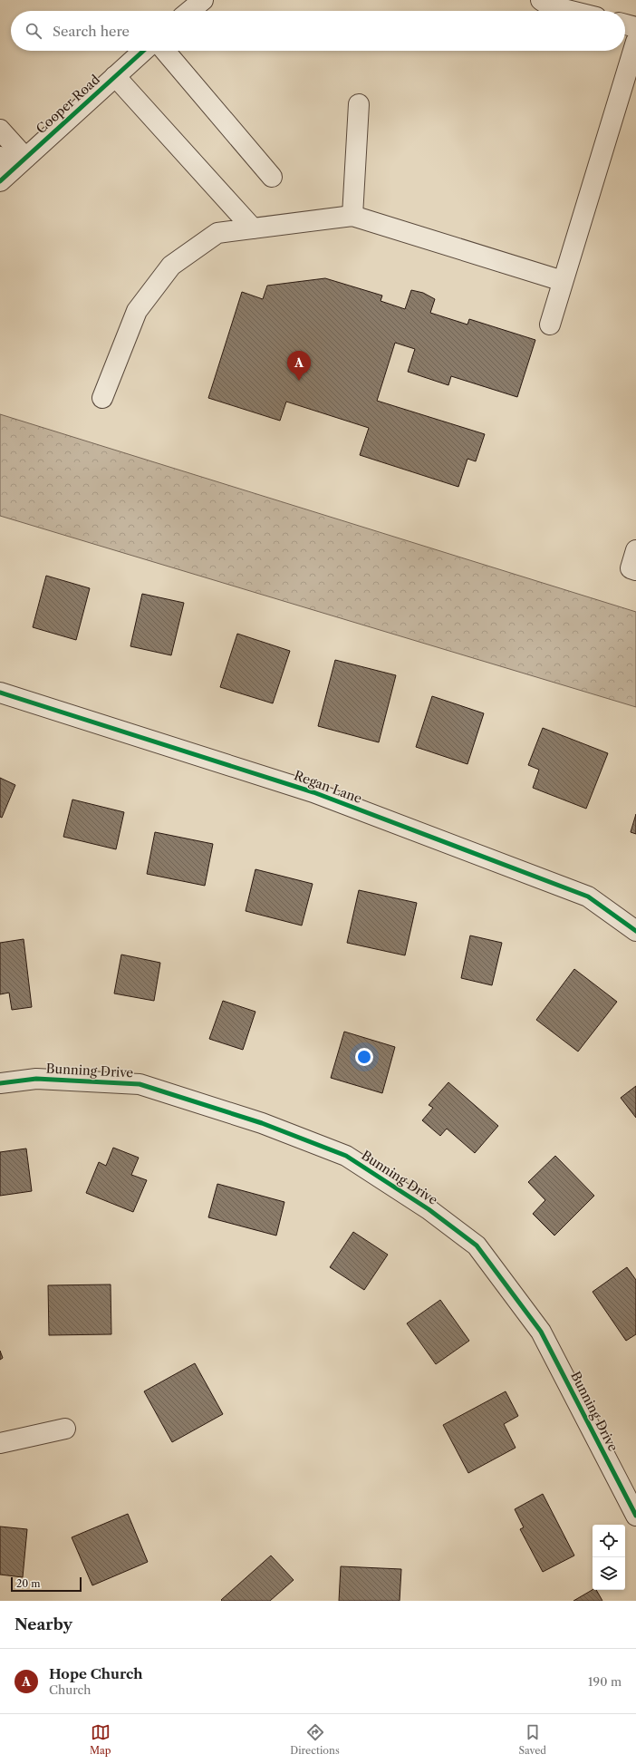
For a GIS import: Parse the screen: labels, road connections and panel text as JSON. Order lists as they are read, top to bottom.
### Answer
{
  "streets": {
    "street": ["Cooper Road", "Regan Lane", "Bunning Drive"]
  },
  "scale_bar": "20 m",
  "page": {
    "search": "Search here",
    "pins": "A",
    "scale": "20 m",
    "heading": "Nearby",
    "list": [
      {
        "mark": "A",
        "name": "Hope Church",
        "note": "Church",
        "value": "190 m"
      }
    ],
    "nav": ["Map", "Directions", "Saved"]
  }
}
